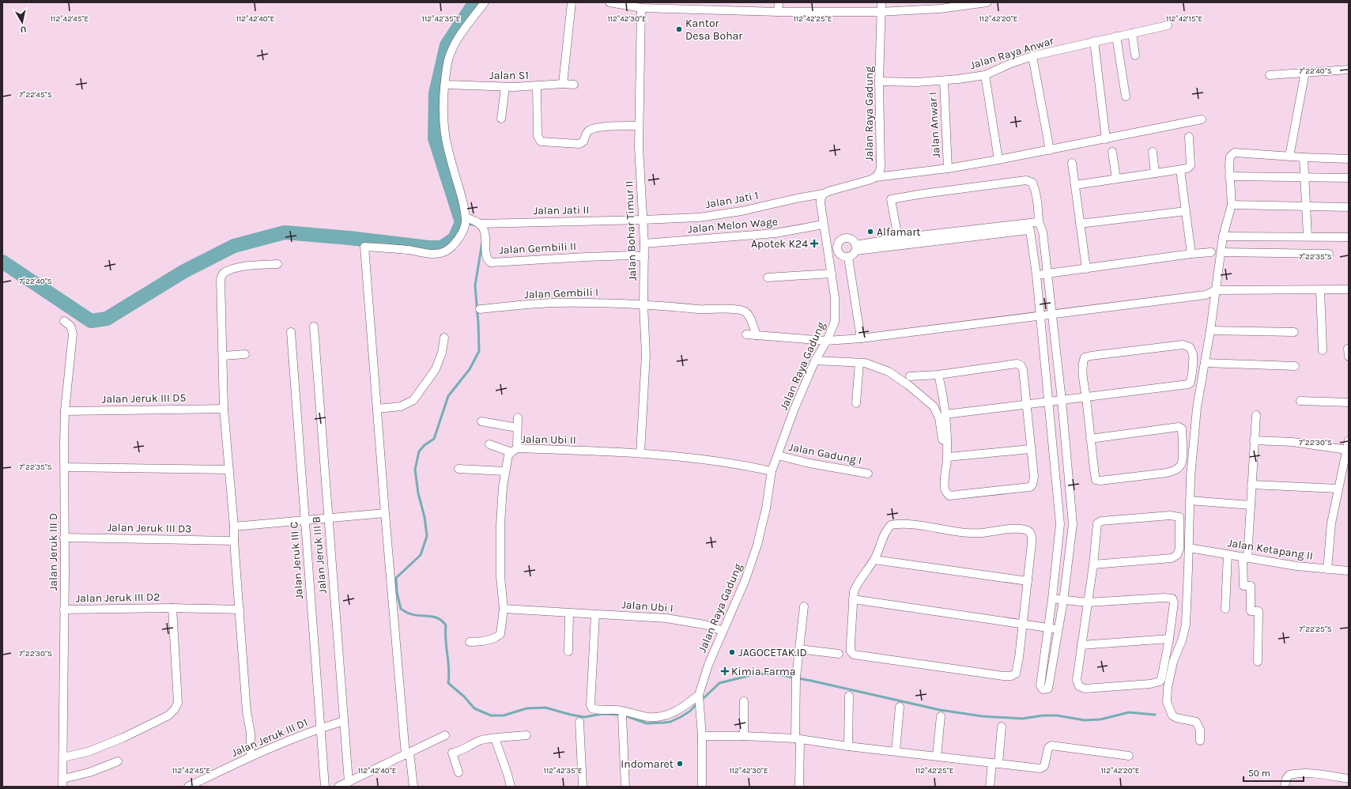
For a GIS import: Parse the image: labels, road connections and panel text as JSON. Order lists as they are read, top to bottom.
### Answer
{
  "streets": {
    "street": [
      "Jalan Raya Anwar",
      "Jalan S1",
      "Jalan Raya Gadung",
      "Jalan Anwar I",
      "Jalan Jati 1",
      "Jalan Jati II",
      "Jalan Melon Wage",
      "Jalan Bohar Timur II",
      "Jalan Gembili II",
      "Jalan Gembili I",
      "Jalan Jeruk III D5",
      "Jalan Ubi II",
      "Jalan Gadung I",
      "Jalan Jeruk III D3",
      "Jalan Ketapang II",
      "Jalan Jeruk III D",
      "Jalan Jeruk III B",
      "Jalan Jeruk III C",
      "Jalan Jeruk III D2",
      "Jalan Ubi I",
      "Jalan Jeruk III D1"
    ]
  },
  "crossings": [
    ["Jalan Raya Anwar", "Jalan Raya Gadung"],
    ["Jalan Raya Anwar", "Jalan Anwar I"],
    ["Jalan Raya Gadung", "Jalan Jati 1"],
    ["Jalan Raya Gadung", "Jalan Melon Wage"],
    ["Jalan Raya Gadung", "Jalan Ubi II"],
    ["Jalan Raya Gadung", "Jalan Gadung I"],
    ["Jalan Raya Gadung", "Jalan Ubi I"],
    ["Jalan Jati 1", "Jalan Jati II"],
    ["Jalan Jati 1", "Jalan Bohar Timur II"],
    ["Jalan Jati II", "Jalan Bohar Timur II"],
    ["Jalan Jati II", "Jalan Gembili II"],
    ["Jalan Melon Wage", "Jalan Bohar Timur II"],
    ["Jalan Bohar Timur II", "Jalan Gembili II"],
    ["Jalan Bohar Timur II", "Jalan Gembili I"],
    ["Jalan Bohar Timur II", "Jalan Ubi II"],
    ["Jalan Jeruk III D5", "Jalan Jeruk III D"],
    ["Jalan Jeruk III D3", "Jalan Jeruk III D"],
    ["Jalan Jeruk III D", "Jalan Jeruk III D2"],
    ["Jalan Jeruk III B", "Jalan Jeruk III D1"],
    ["Jalan Jeruk III C", "Jalan Jeruk III D1"]
  ],
  "places": {
    "other": [
      "Kantor Desa Bohar",
      "Alfamart",
      "JAGOCETAK.ID",
      "Indomaret"
    ],
    "health": ["Apotek K24", "Kimia Farma"]
  },
  "scale_bar": "50 m",
  "north": "bottom",
  "coordinates": [
    "112°42'45\"E",
    "112°42'40\"E",
    "112°42'35\"E",
    "112°42'30\"E",
    "112°42'25\"E",
    "112°42'20\"E",
    "112°42'15\"E",
    "7°22'40\"S",
    "7°22'45\"S",
    "7°22'35\"S",
    "7°22'30\"S",
    "7°22'25\"S"
  ]
}
